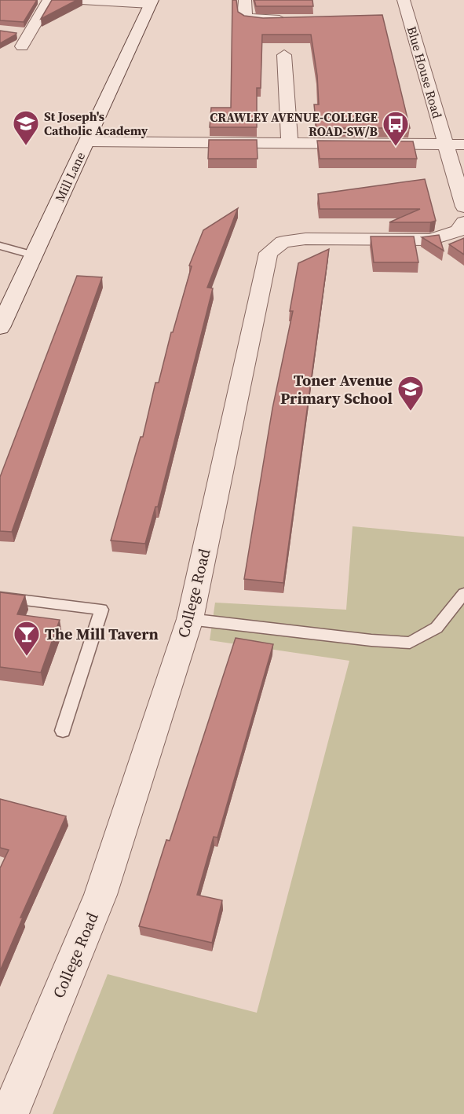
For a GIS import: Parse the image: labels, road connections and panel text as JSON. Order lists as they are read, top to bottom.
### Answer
{
  "streets": {
    "street": ["Blue House Road", "Mill Lane", "College Road"]
  },
  "places": {
    "school or university": ["St Joseph's Catholic Academy", "Toner Avenue Primary School"],
    "bus stop": ["CRAWLEY AVENUE-COLLEGE ROAD-SW/B"],
    "bar": ["The Mill Tavern"]
  }
}
